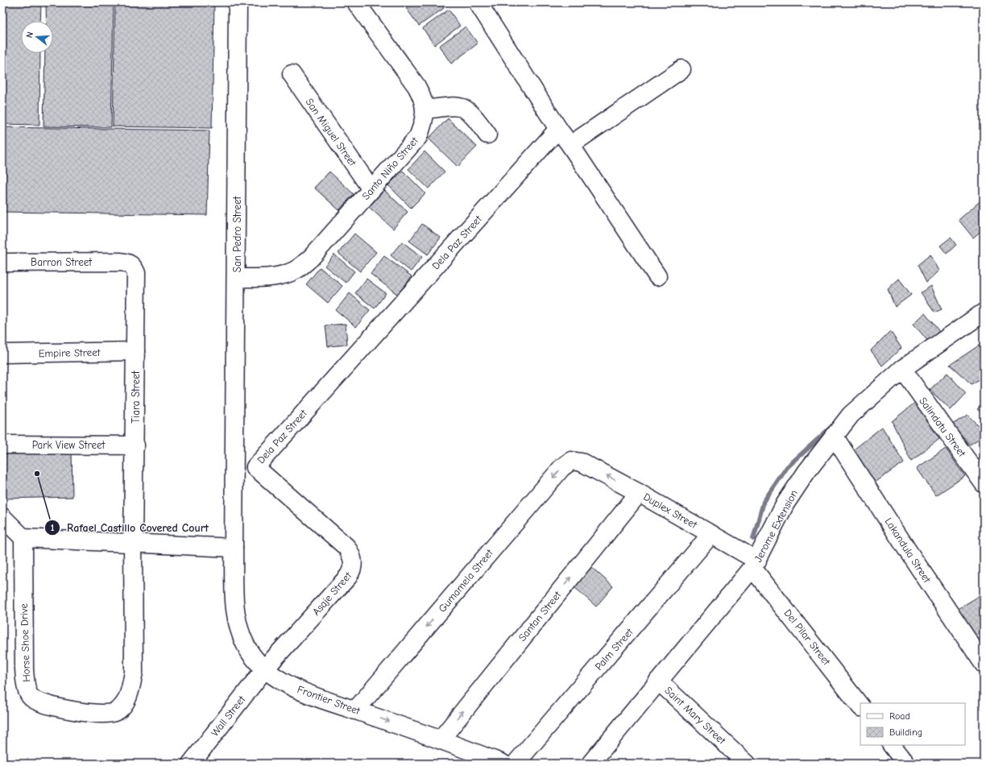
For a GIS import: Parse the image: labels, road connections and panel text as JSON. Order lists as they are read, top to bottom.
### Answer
{
  "streets": {
    "street": [
      "San Miguel Street",
      "Santo Niño Street",
      "San Pedro Street",
      "Dela Paz Street",
      "Barron Street",
      "Empire Street",
      "Tiara Street",
      "Salindatu Street",
      "Park View Street",
      "Duplex Street",
      "Jerome Extension",
      "Lakandula Street",
      "Gumamela Street",
      "Asaje Street",
      "Santan Street",
      "Del Pilar Street",
      "Horse Shoe Drive",
      "Palm Street",
      "Frontier Street",
      "Saint Mary Street",
      "Wall Street"
    ]
  },
  "crossings": [
    ["San Miguel Street", "Santo Niño Street"],
    ["Santo Niño Street", "San Pedro Street"],
    ["San Pedro Street", "Frontier Street"],
    ["Dela Paz Street", "Asaje Street"],
    ["Barron Street", "Tiara Street"],
    ["Empire Street", "Tiara Street"],
    ["Tiara Street", "Park View Street"],
    ["Tiara Street", "Horse Shoe Drive"],
    ["Salindatu Street", "Jerome Extension"],
    ["Duplex Street", "Jerome Extension"],
    ["Duplex Street", "Gumamela Street"],
    ["Duplex Street", "Santan Street"],
    ["Duplex Street", "Del Pilar Street"],
    ["Duplex Street", "Palm Street"],
    ["Jerome Extension", "Lakandula Street"],
    ["Jerome Extension", "Del Pilar Street"],
    ["Jerome Extension", "Saint Mary Street"],
    ["Gumamela Street", "Frontier Street"],
    ["Asaje Street", "Frontier Street"],
    ["Asaje Street", "Wall Street"],
    ["Santan Street", "Frontier Street"],
    ["Frontier Street", "Wall Street"]
  ],
  "one_way": ["Gumamela Street", "Santan Street"],
  "places": ["Rafael Castillo Covered Court"],
  "legend": ["Road", "Building"],
  "north": "left"
}
